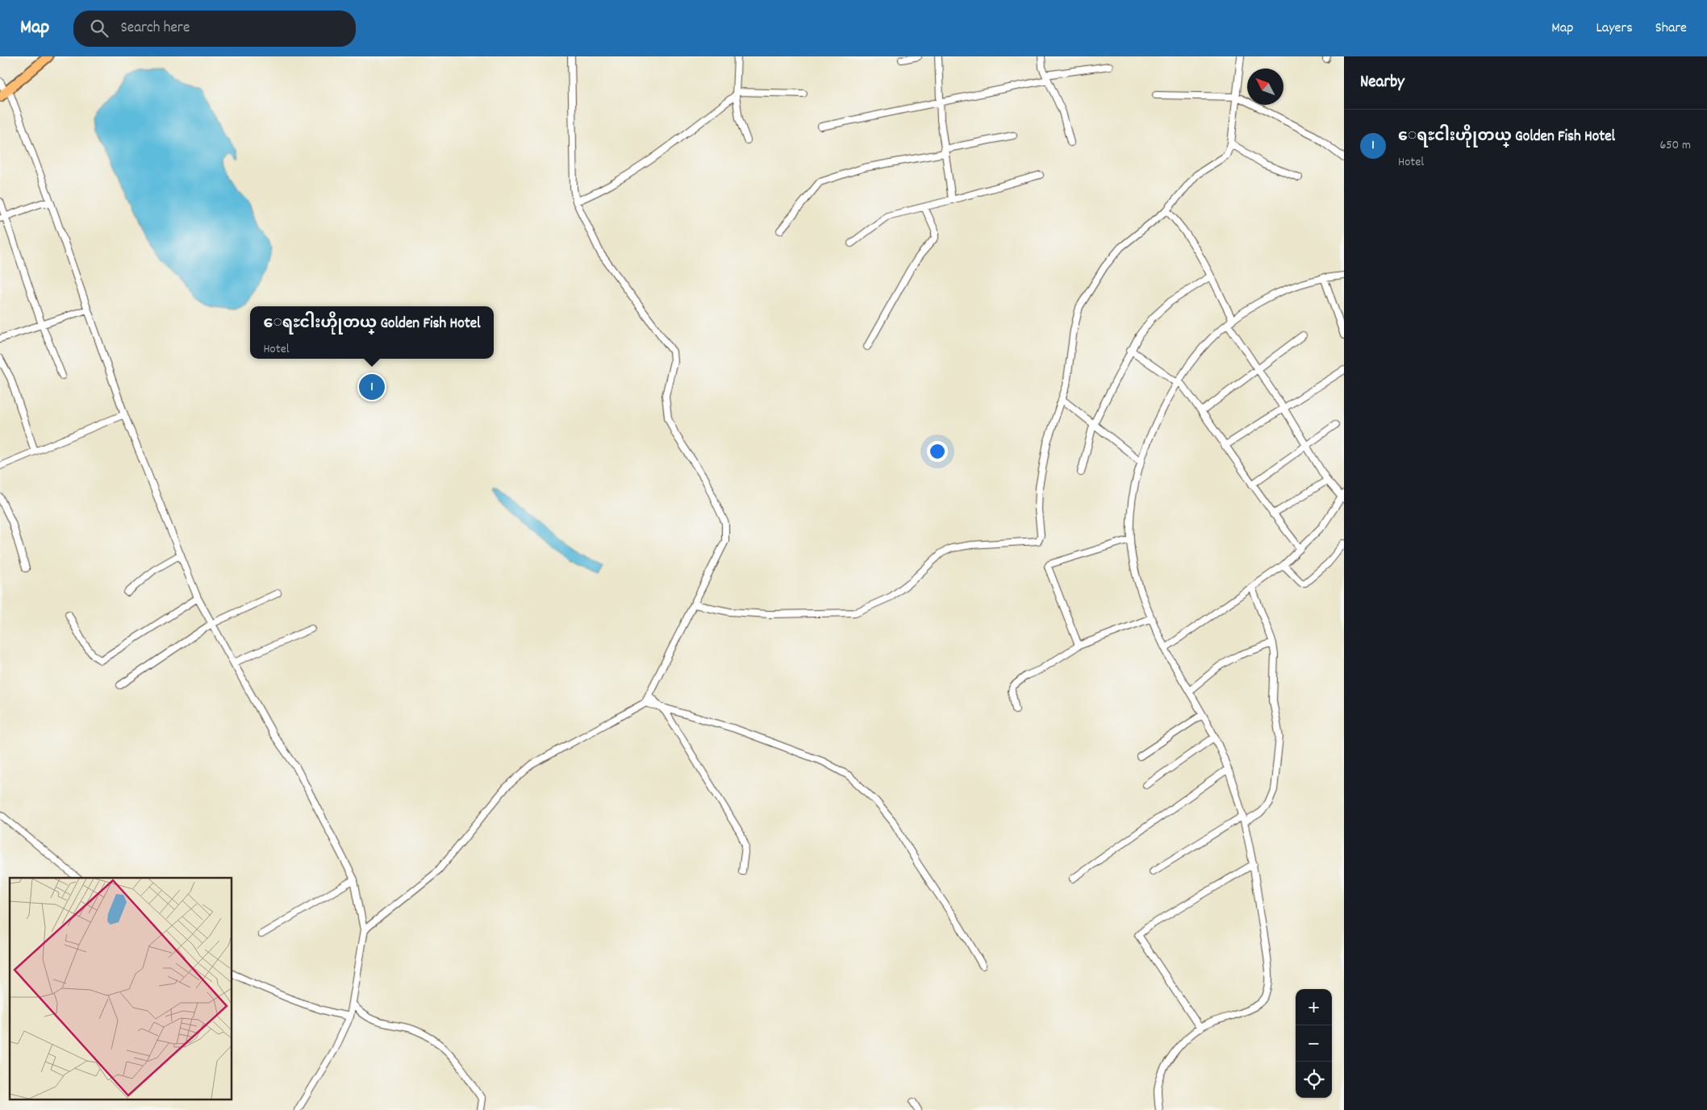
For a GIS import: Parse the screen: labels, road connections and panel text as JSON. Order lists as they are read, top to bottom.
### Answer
{
  "north": "top left",
  "page": {
    "header": "Map",
    "search": "Search here",
    "nav": ["Map", "Layers", "Share"],
    "heading": "Nearby",
    "list": [
      {
        "mark": "1",
        "name": "ေရႊငါးဟိုုတယ္ Golden Fish Hotel",
        "note": "Hotel",
        "value": "650 m"
      }
    ],
    "popup": ["ေရႊငါးဟိုုတယ္ Golden Fish Hotel", "Hotel"],
    "pins": "1",
    "map_buttons": ["+", "−"]
  }
}
